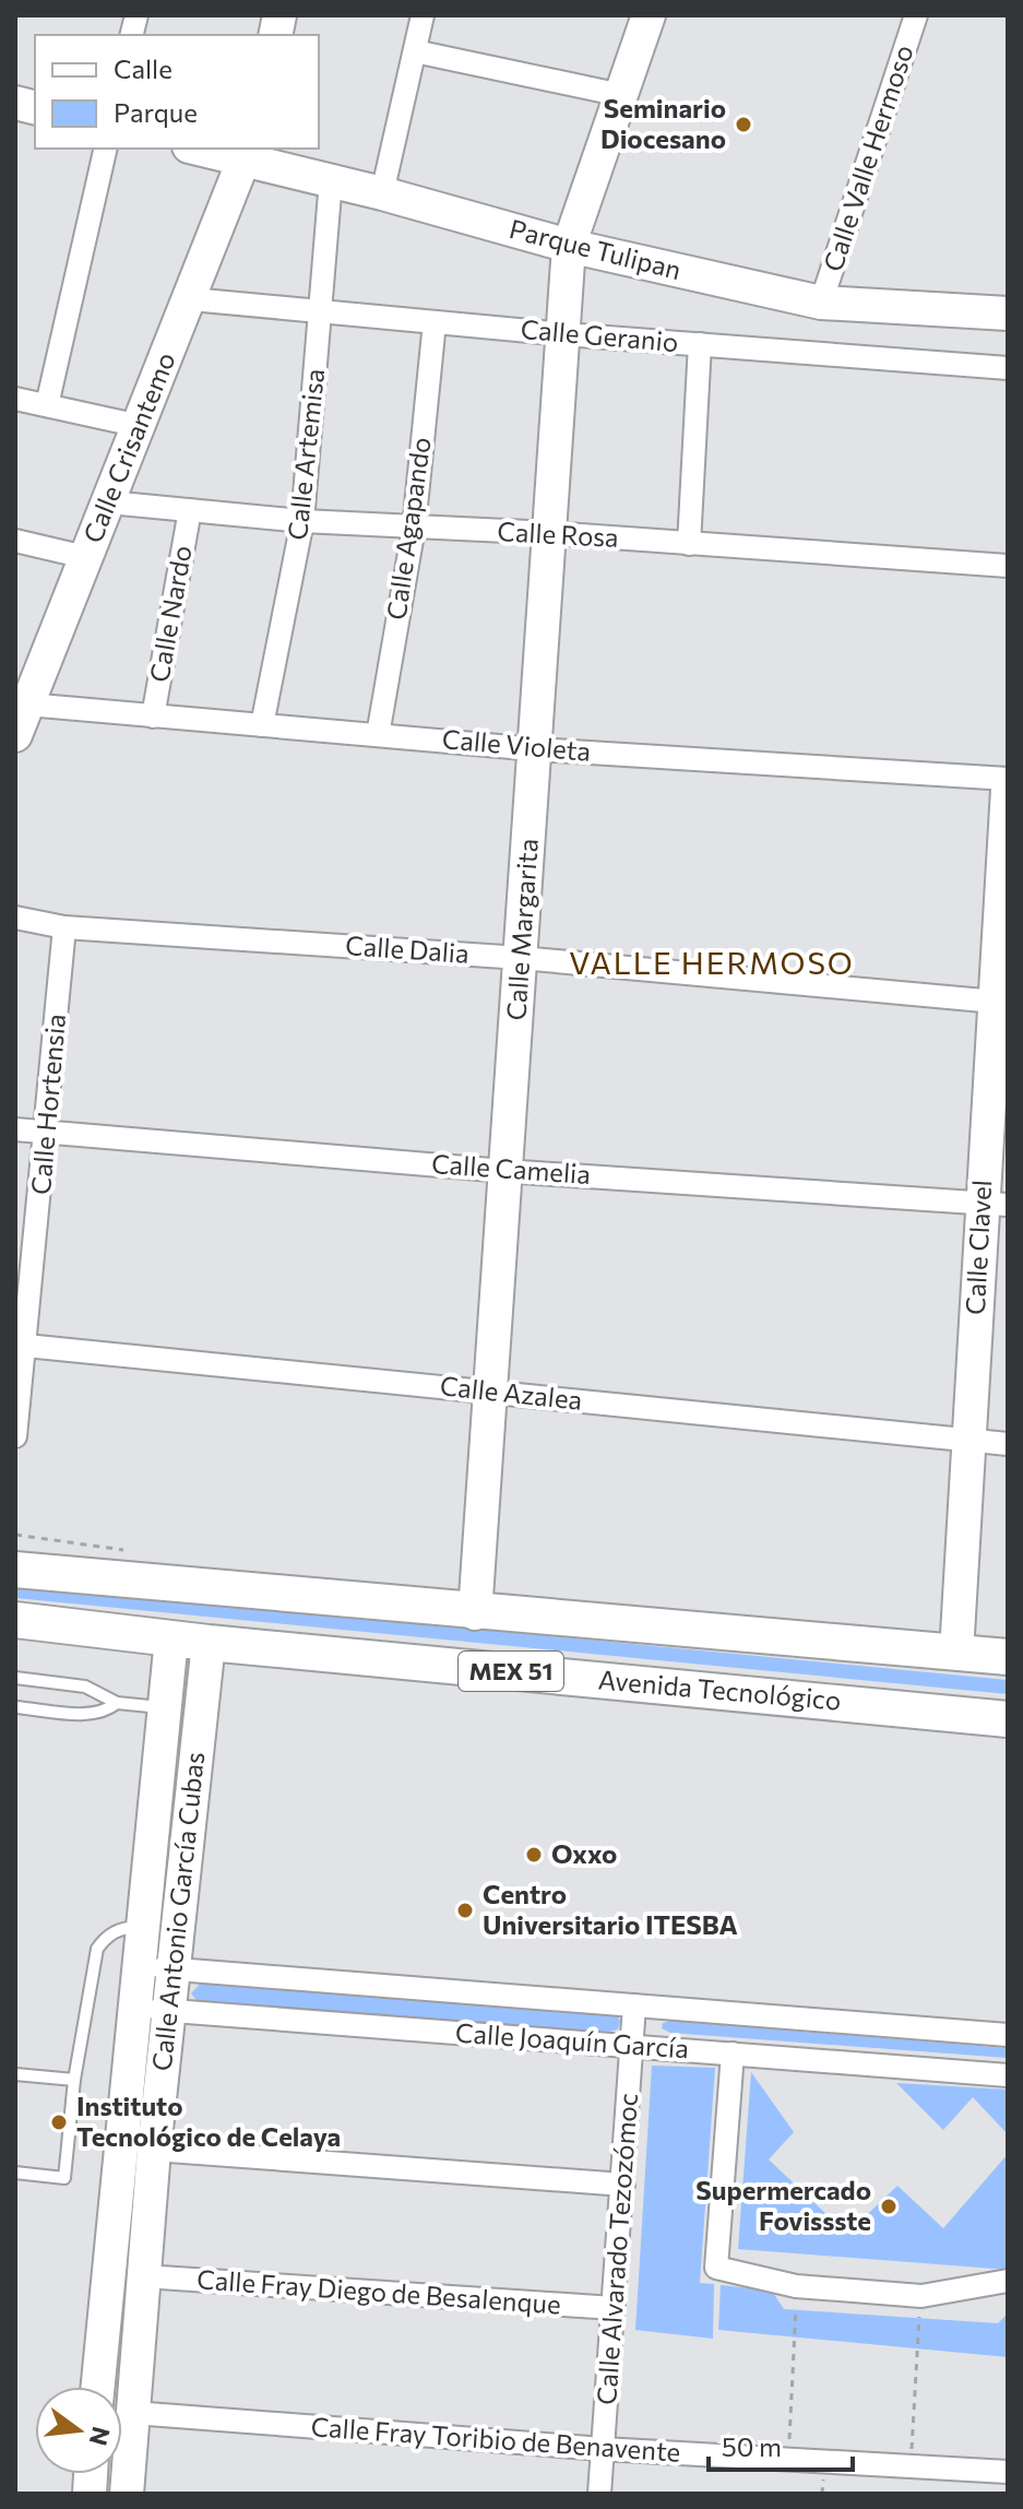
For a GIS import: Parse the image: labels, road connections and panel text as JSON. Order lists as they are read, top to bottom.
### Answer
{
  "streets": {
    "main road": [
      "Parque Tulipan",
      "Calle Crisantemo",
      "Calle Margarita",
      "Calle Clavel",
      "MEX 51",
      "Avenida Tecnológico",
      "Calle Antonio García Cubas"
    ],
    "street": [
      "Calle Valle Hermoso",
      "Calle Geranio",
      "Calle Artemisa",
      "Calle Agapando",
      "Calle Rosa",
      "Calle Nardo",
      "Calle Violeta",
      "Calle Dalia",
      "Calle Hortensia",
      "Calle Camelia",
      "Calle Azalea",
      "Calle Joaquín García",
      "Calle Alvarado Tezozómoc",
      "Calle Fray Diego de Besalenque",
      "Calle Fray Toribio de Benavente"
    ]
  },
  "crossings": [
    ["Calle Valle Hermoso", "Parque Tulipan"],
    ["Parque Tulipan", "Calle Crisantemo"],
    ["Parque Tulipan", "Calle Artemisa"],
    ["Parque Tulipan", "Calle Margarita"],
    ["Calle Geranio", "Calle Crisantemo"],
    ["Calle Geranio", "Calle Artemisa"],
    ["Calle Geranio", "Calle Agapando"],
    ["Calle Geranio", "Calle Margarita"],
    ["Calle Crisantemo", "Calle Rosa"],
    ["Calle Crisantemo", "Calle Violeta"],
    ["Calle Artemisa", "Calle Rosa"],
    ["Calle Artemisa", "Calle Violeta"],
    ["Calle Agapando", "Calle Rosa"],
    ["Calle Agapando", "Calle Violeta"],
    ["Calle Rosa", "Calle Nardo"],
    ["Calle Rosa", "Calle Margarita"],
    ["Calle Nardo", "Calle Violeta"],
    ["Calle Violeta", "Calle Margarita"],
    ["Calle Margarita", "Calle Dalia"],
    ["Calle Margarita", "Calle Camelia"],
    ["Calle Margarita", "Calle Azalea"],
    ["Calle Margarita", "MEX 51"],
    ["Calle Dalia", "Calle Hortensia"],
    ["Calle Dalia", "Calle Clavel"],
    ["Calle Hortensia", "Calle Camelia"],
    ["Calle Hortensia", "Calle Azalea"],
    ["Calle Camelia", "Calle Clavel"],
    ["Calle Clavel", "Calle Azalea"],
    ["Calle Clavel", "MEX 51"],
    ["Avenida Tecnológico", "Calle Antonio García Cubas"],
    ["Calle Antonio García Cubas", "Calle Joaquín García"],
    ["Calle Antonio García Cubas", "Calle Fray Diego de Besalenque"],
    ["Calle Antonio García Cubas", "Calle Fray Toribio de Benavente"],
    ["Calle Joaquín García", "Calle Alvarado Tezozómoc"],
    ["Calle Alvarado Tezozómoc", "Calle Fray Diego de Besalenque"],
    ["Calle Alvarado Tezozómoc", "Calle Fray Toribio de Benavente"]
  ],
  "districts": ["VALLE HERMOSO"],
  "places": [
    "Seminario Diocesano",
    "Oxxo",
    "Centro Universitario ITESBA",
    "Instituto Tecnológico de Celaya",
    "Supermercado Fovissste"
  ],
  "legend": ["Calle", "Parque"],
  "scale_bar": "50 m",
  "north": "right"
}
